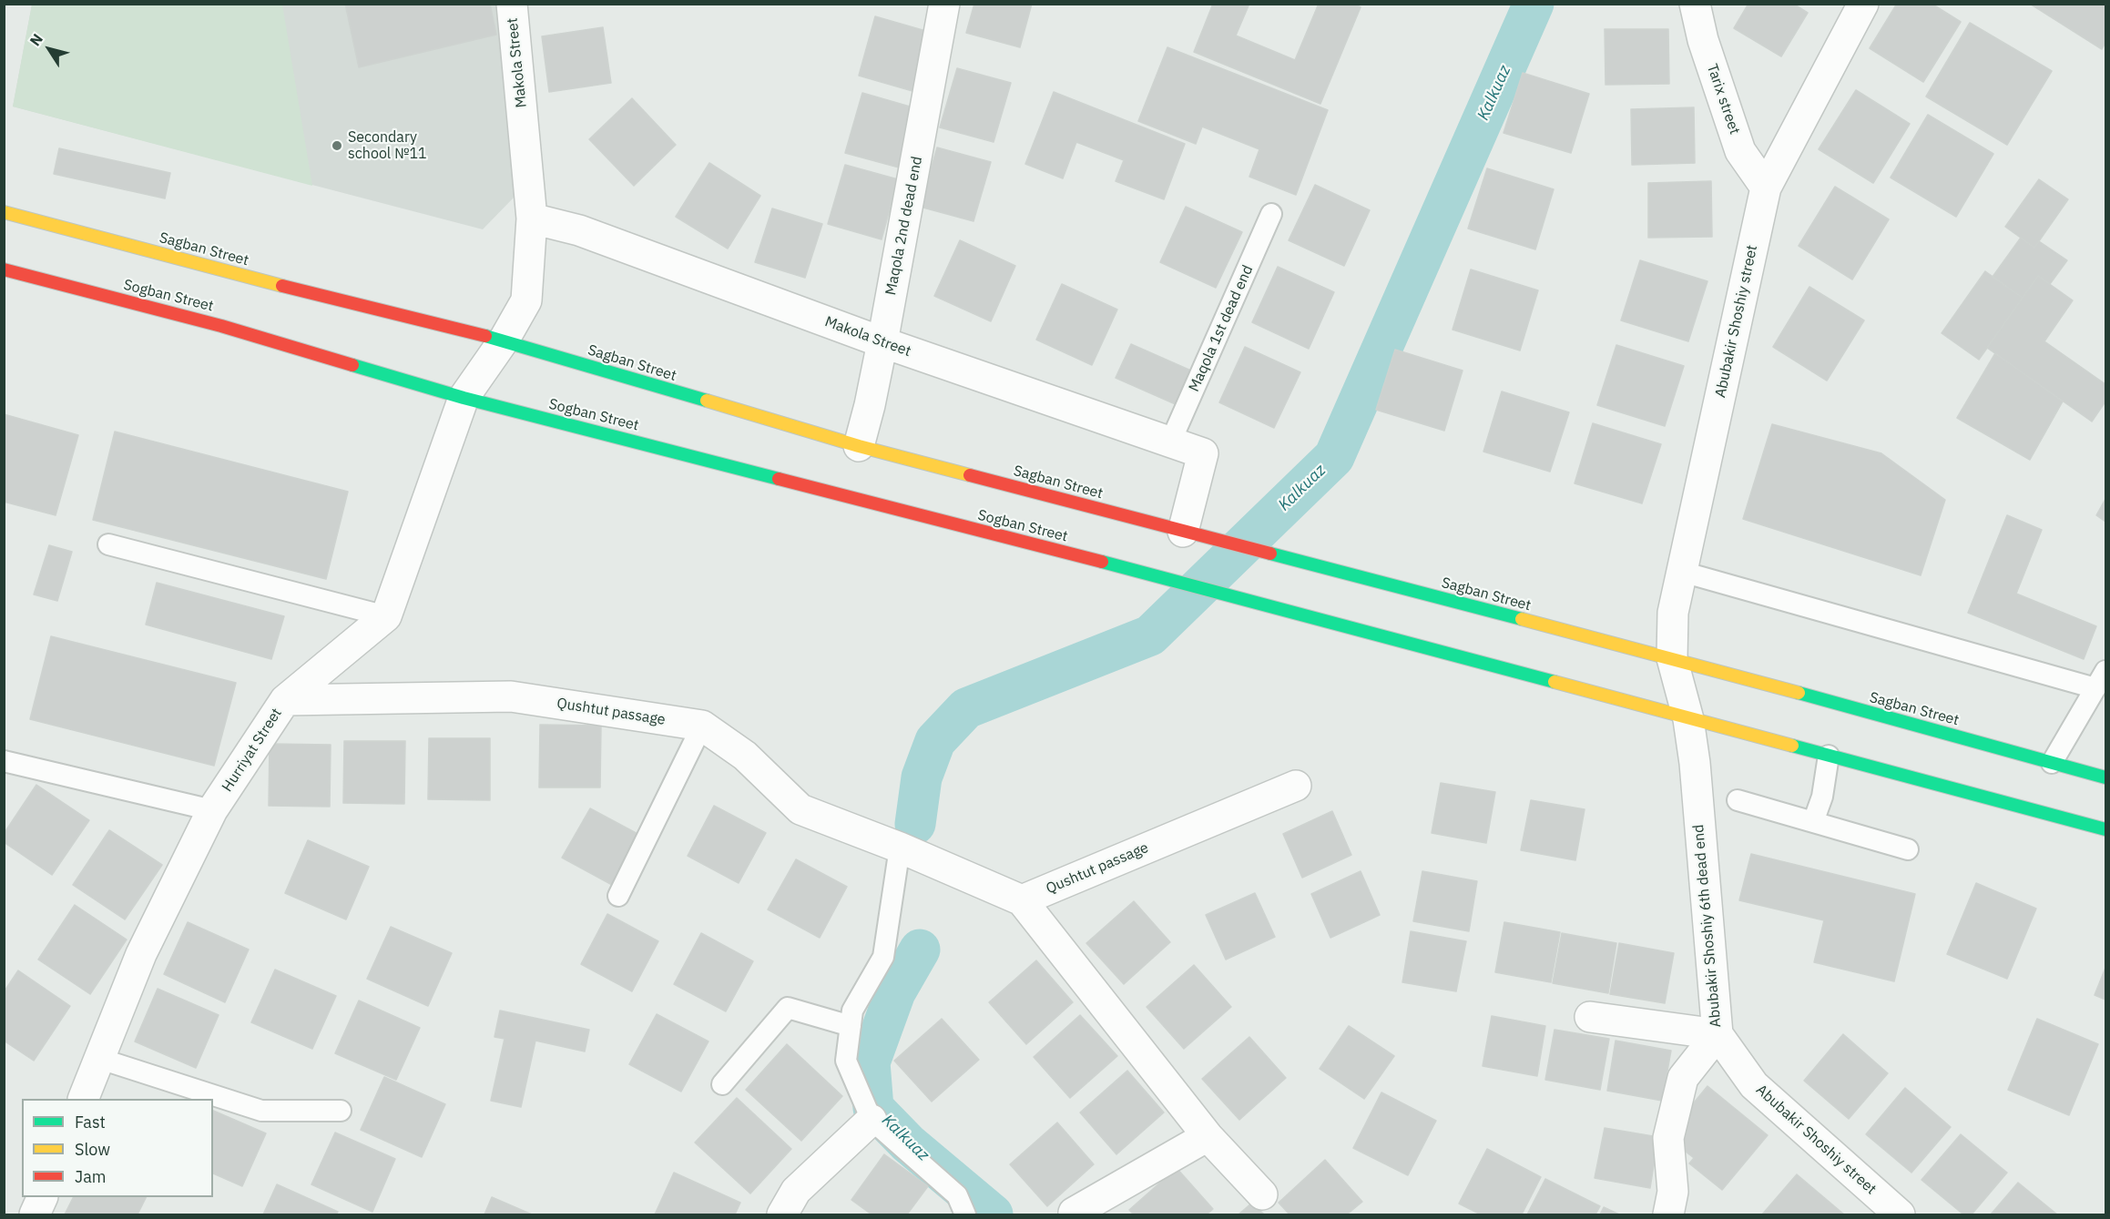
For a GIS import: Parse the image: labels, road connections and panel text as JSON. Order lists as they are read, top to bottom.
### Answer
{
  "streets": {
    "main road": ["Sagban Street", "Sogban Street"],
    "street": [
      "Makola Street",
      "Tarix street",
      "Maqola 2nd dead end",
      "Abubakir Shoshiy street",
      "Qushtut passage",
      "Hurriyat Street",
      "Abubakir Shoshiy 6th dead end"
    ],
    "lane": ["Maqola 1st dead end"]
  },
  "crossings": [
    ["Makola Street", "Maqola 2nd dead end"],
    ["Makola Street", "Sagban Street"],
    ["Makola Street", "Sogban Street"],
    ["Makola Street", "Maqola 1st dead end"],
    ["Tarix street", "Abubakir Shoshiy street"],
    ["Maqola 2nd dead end", "Sagban Street"],
    ["Sagban Street", "Abubakir Shoshiy street"],
    ["Sagban Street", "Abubakir Shoshiy 6th dead end"],
    ["Sogban Street", "Abubakir Shoshiy 6th dead end"],
    ["Abubakir Shoshiy street", "Abubakir Shoshiy 6th dead end"],
    ["Qushtut passage", "Hurriyat Street"]
  ],
  "water": ["Kalkuaz"],
  "places": ["Secondary school №11"],
  "legend": ["Fast", "Slow", "Jam"],
  "north": "top left"
}
